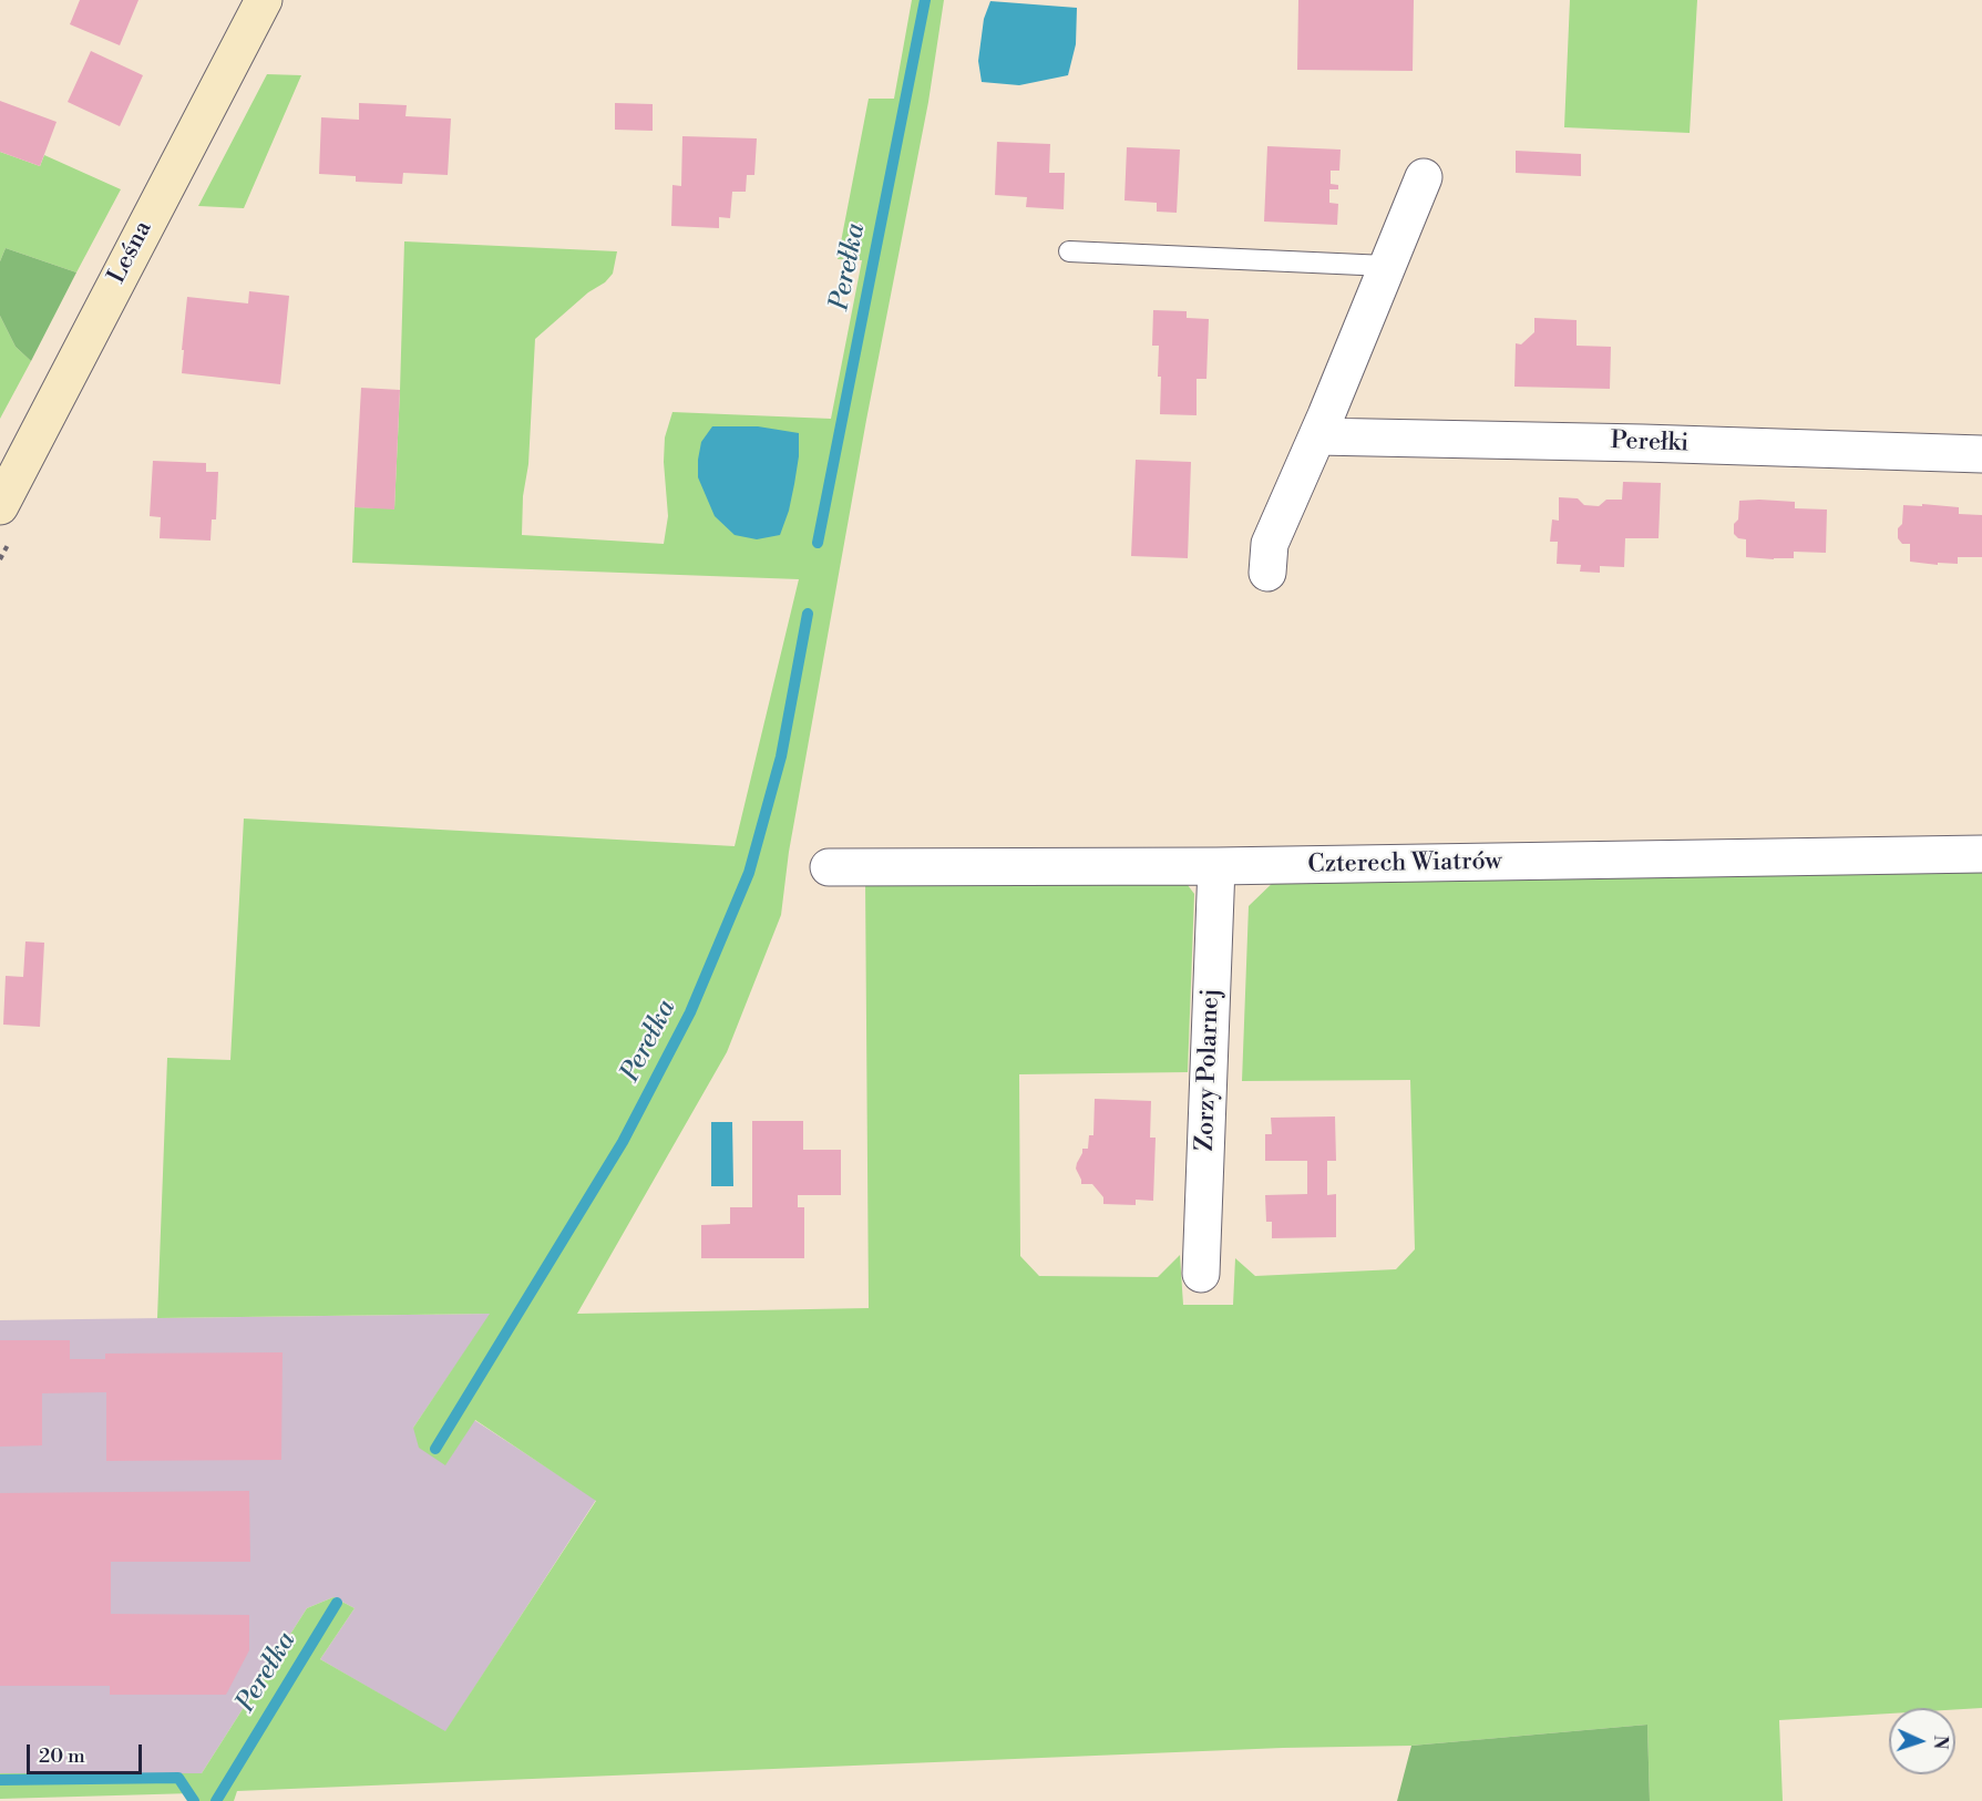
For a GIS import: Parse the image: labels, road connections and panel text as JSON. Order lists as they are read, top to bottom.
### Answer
{
  "streets": {
    "street": [
      "Leśna",
      "Perełki",
      "Czterech Wiatrów",
      "Zorzy Polarnej"
    ]
  },
  "crossings": [
    ["Czterech Wiatrów", "Zorzy Polarnej"]
  ],
  "water": ["Perełka"],
  "scale_bar": "20 m",
  "north": "right"
}
